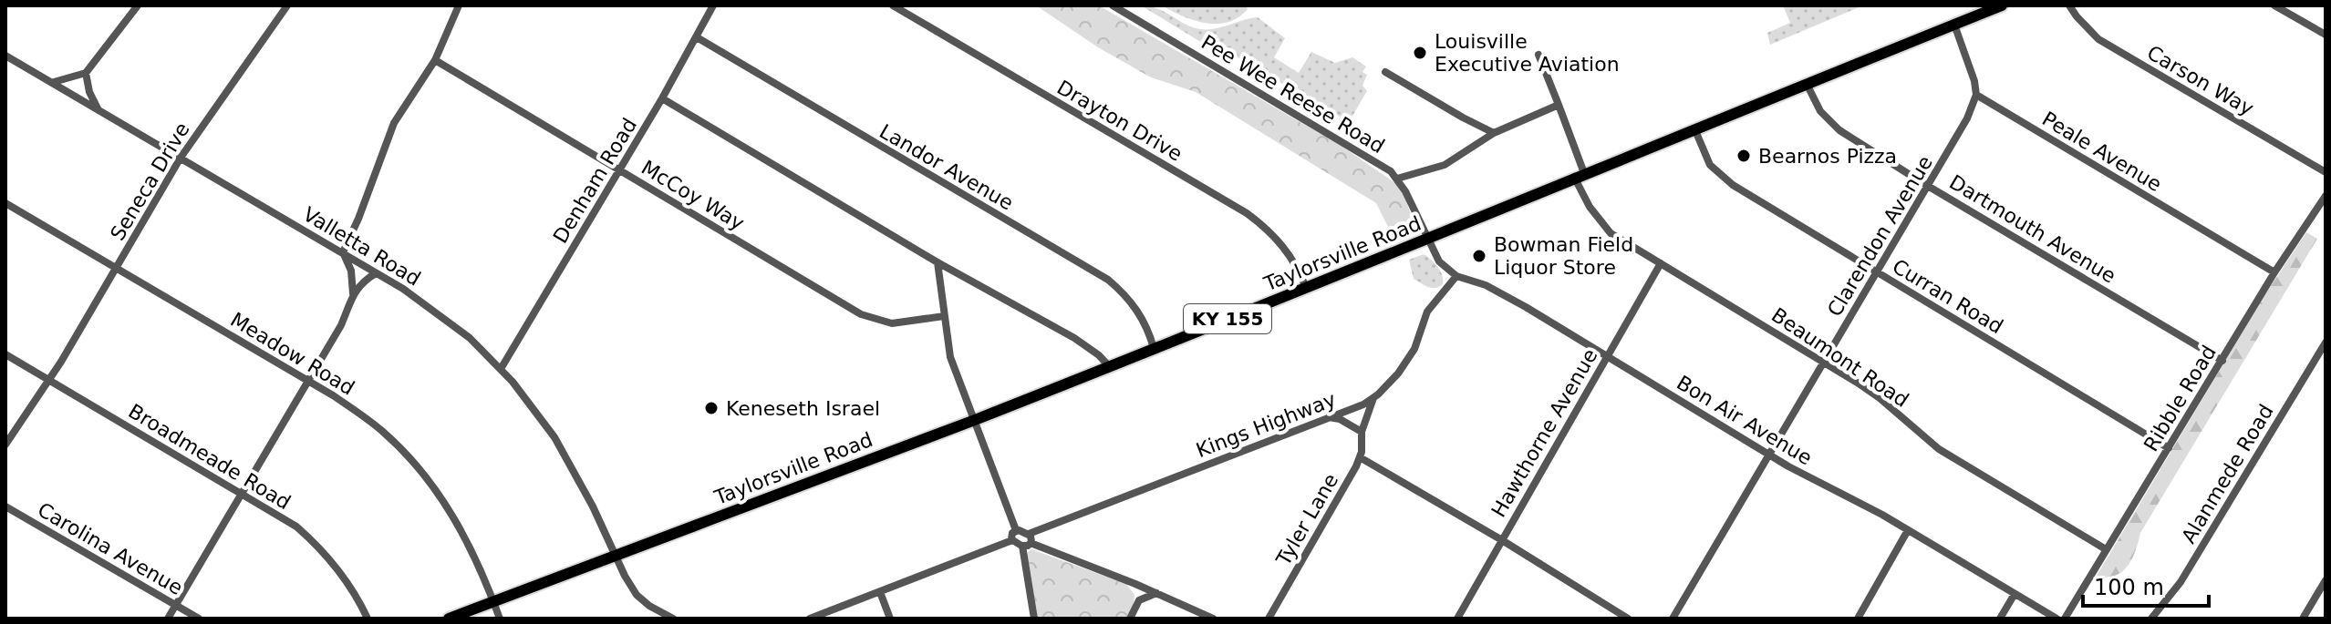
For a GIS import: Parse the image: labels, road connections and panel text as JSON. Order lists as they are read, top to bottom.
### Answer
{
  "streets": {
    "main road": ["Taylorsville Road", "KY 155"],
    "street": [
      "Carson Way",
      "Pee Wee Reese Road",
      "Drayton Drive",
      "Peale Avenue",
      "Landor Avenue",
      "Denham Road",
      "Seneca Drive",
      "McCoy Way",
      "Dartmouth Avenue",
      "Clarendon Avenue",
      "Valletta Road",
      "Curran Road",
      "Meadow Road",
      "Beaumont Road",
      "Ribble Road",
      "Bon Air Avenue",
      "Kings Highway",
      "Hawthorne Avenue",
      "Broadmeade Road",
      "Alanmede Road",
      "Tyler Lane",
      "Carolina Avenue"
    ]
  },
  "crossings": [
    ["Pee Wee Reese Road", "Taylorsville Road"],
    ["Drayton Drive", "Taylorsville Road"],
    ["Peale Avenue", "Clarendon Avenue"],
    ["Peale Avenue", "Ribble Road"],
    ["Landor Avenue", "Denham Road"],
    ["Landor Avenue", "Taylorsville Road"],
    ["Denham Road", "McCoy Way"],
    ["Denham Road", "Valletta Road"],
    ["Seneca Drive", "Valletta Road"],
    ["Seneca Drive", "Meadow Road"],
    ["Seneca Drive", "Broadmeade Road"],
    ["Dartmouth Avenue", "Clarendon Avenue"],
    ["Dartmouth Avenue", "Taylorsville Road"],
    ["Dartmouth Avenue", "Ribble Road"],
    ["Clarendon Avenue", "Curran Road"],
    ["Clarendon Avenue", "Beaumont Road"],
    ["Clarendon Avenue", "Bon Air Avenue"],
    ["Valletta Road", "Taylorsville Road"],
    ["Taylorsville Road", "Curran Road"],
    ["Taylorsville Road", "Meadow Road"],
    ["Taylorsville Road", "Beaumont Road"],
    ["Curran Road", "Ribble Road"],
    ["Beaumont Road", "Ribble Road"],
    ["Beaumont Road", "Hawthorne Avenue"],
    ["Bon Air Avenue", "Kings Highway"],
    ["Bon Air Avenue", "Hawthorne Avenue"],
    ["Kings Highway", "Tyler Lane"]
  ],
  "places": [
    "Louisville Executive Aviation",
    "Bearnos Pizza",
    "Bowman Field Liquor Store",
    "Keneseth Israel"
  ],
  "scale_bar": "100 m"
}
